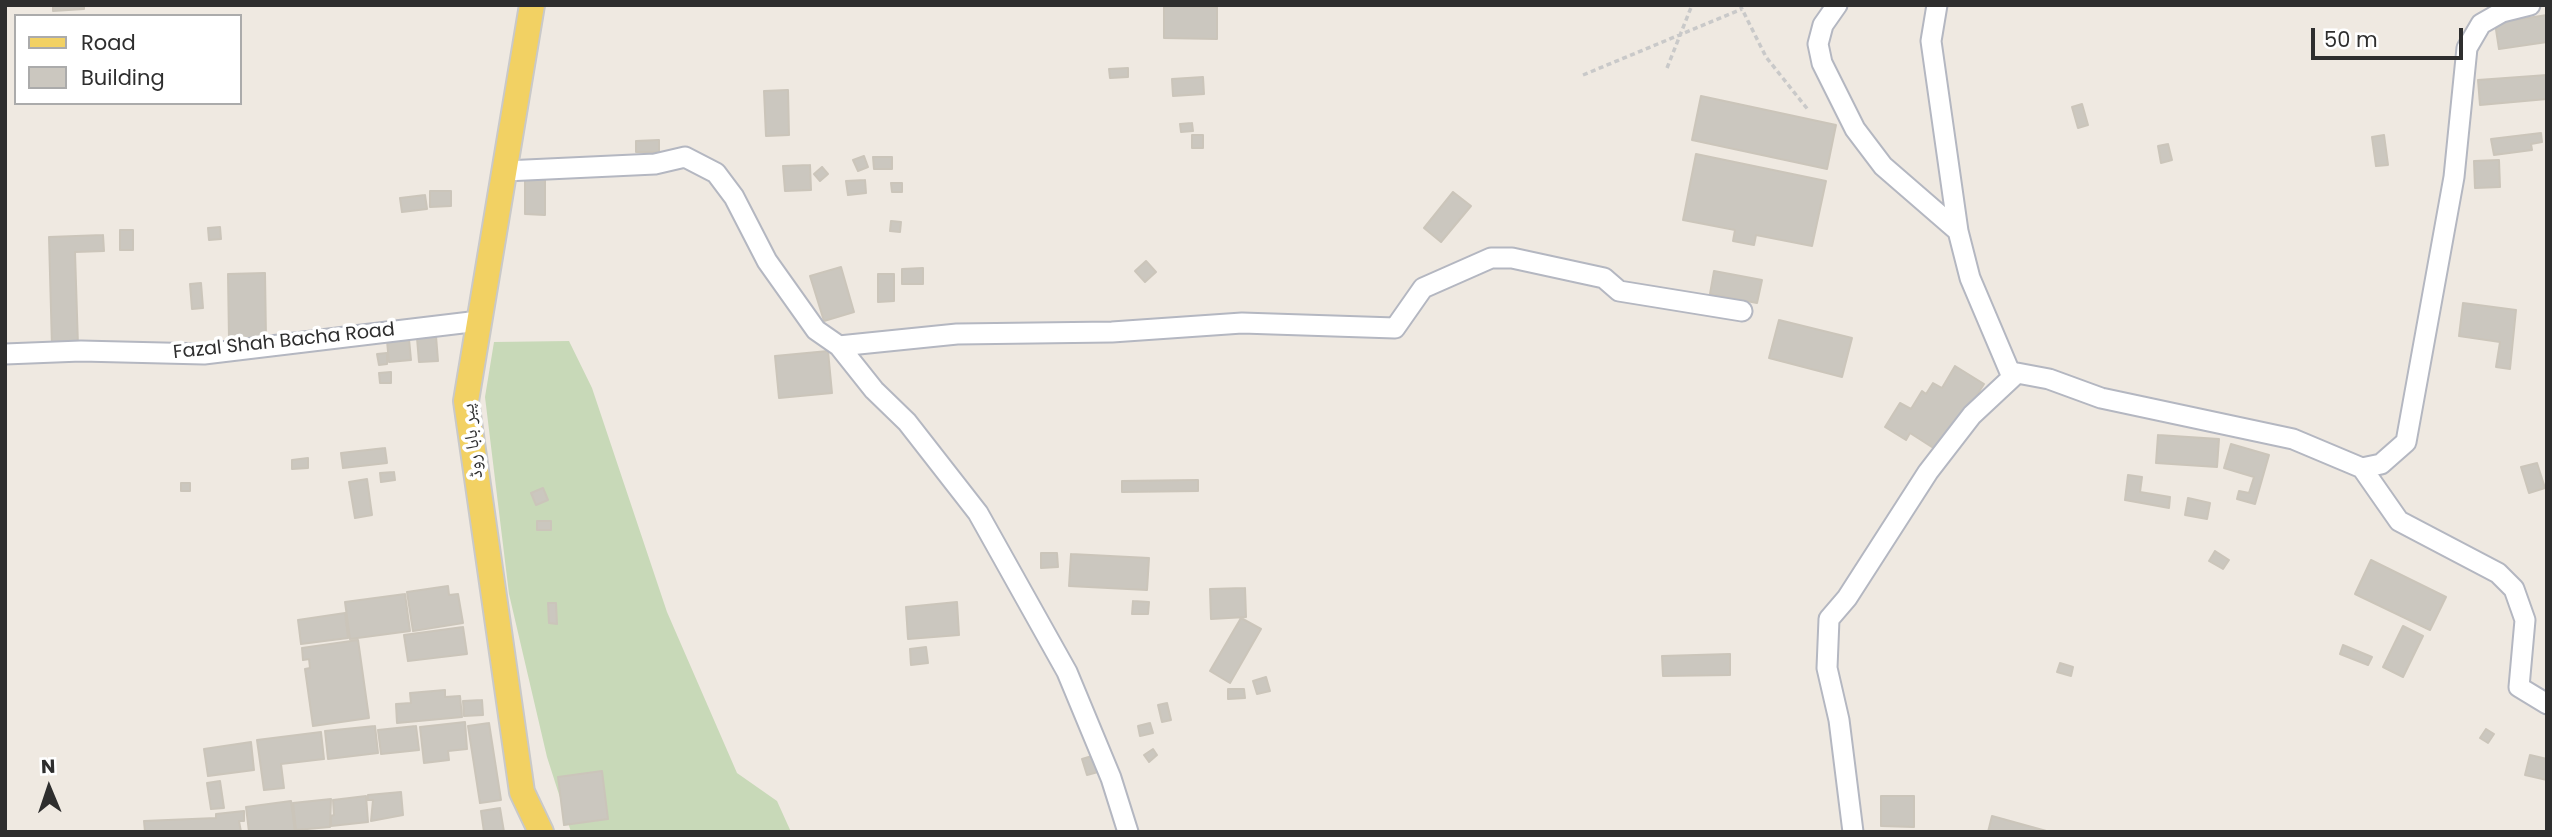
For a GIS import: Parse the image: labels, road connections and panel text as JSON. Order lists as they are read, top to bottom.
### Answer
{
  "streets": {
    "main road": ["پیر بابا روڈ"],
    "street": ["Fazal Shah Bacha Road"]
  },
  "crossings": [
    ["Fazal Shah Bacha Road", "پیر بابا روڈ"]
  ],
  "legend": ["Road", "Building"],
  "scale_bar": "50 m",
  "north": "top"
}
